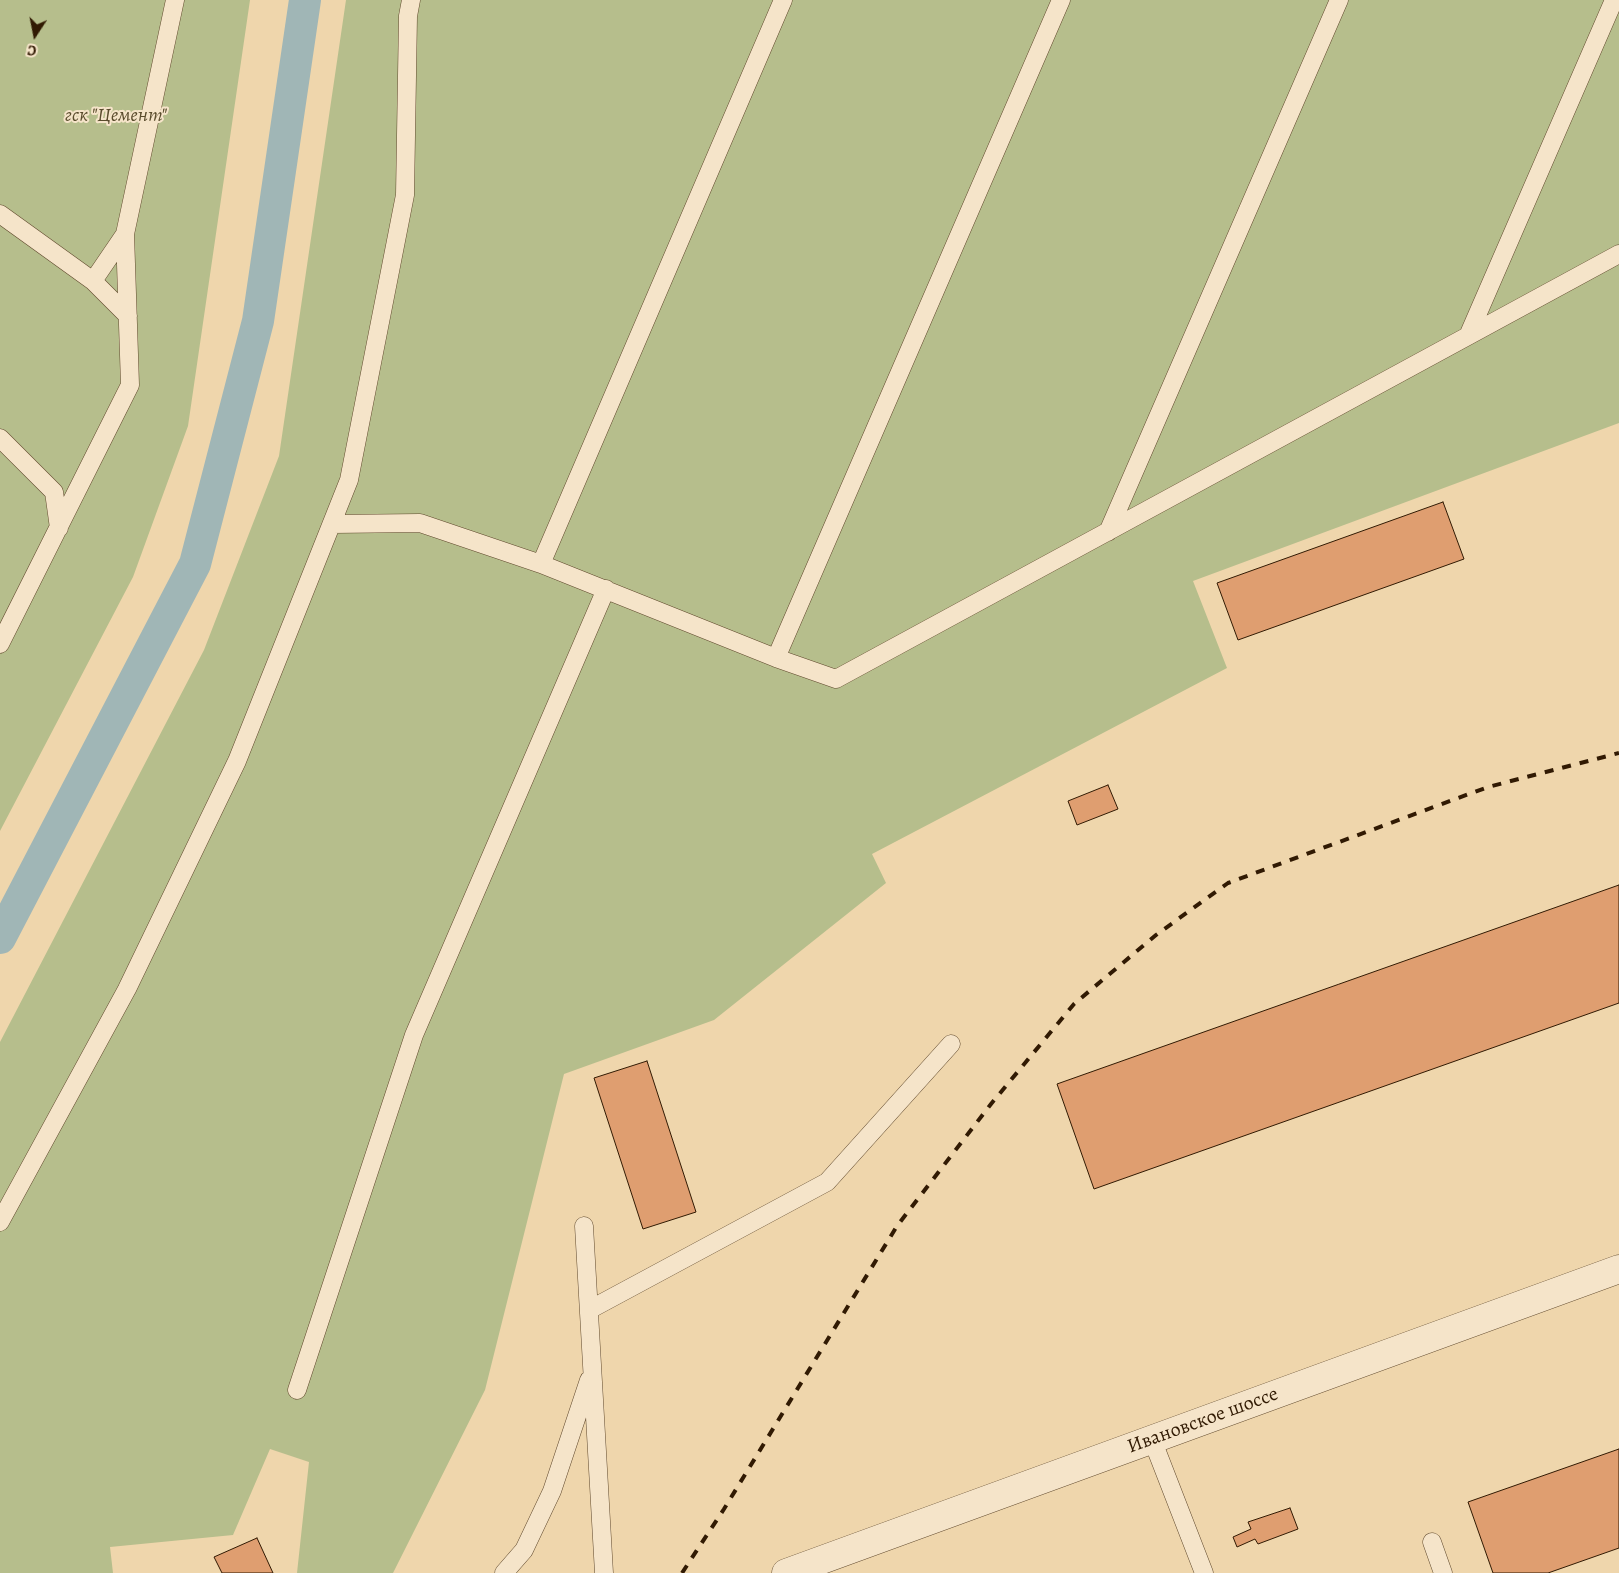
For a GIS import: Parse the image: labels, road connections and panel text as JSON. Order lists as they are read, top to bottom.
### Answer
{
  "streets": {
    "street": ["Ивановское шоссе"]
  },
  "parks": ["гск \"Цемент\""],
  "north": "bottom"
}
